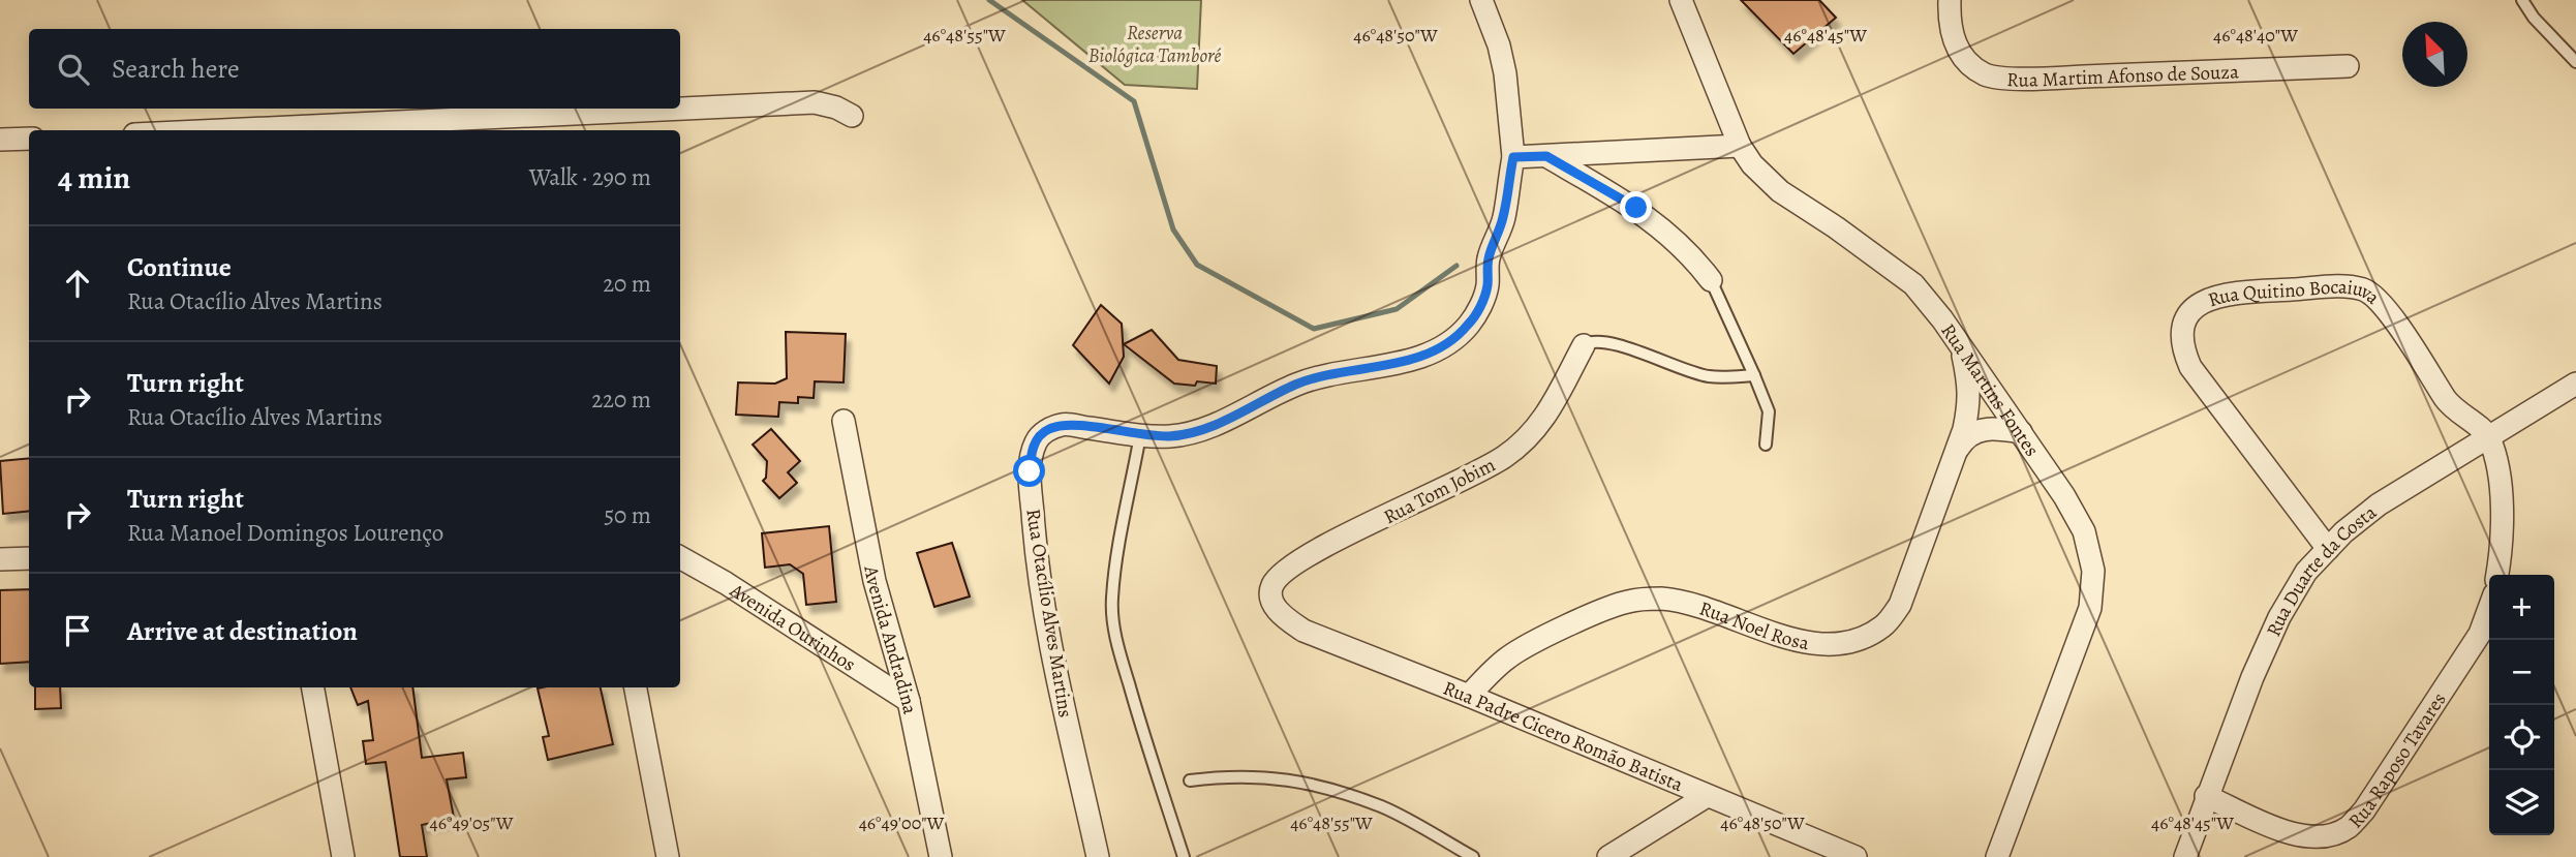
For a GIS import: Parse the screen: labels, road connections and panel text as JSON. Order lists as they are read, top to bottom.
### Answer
{
  "streets": {
    "street": [
      "Rua Martim Afonso de Souza",
      "Rua Quitino Bocaiuva",
      "Rua Martins Fontes",
      "Rua Tom Jobim",
      "Rua Duarte da Costa",
      "Rua Otacílio Alves Martins",
      "Rua Noel Rosa",
      "Avenida Ourinhos",
      "Avenida Andradina",
      "Rua Padre Cicero Romão Batista",
      "Rua Raposo Tavares"
    ]
  },
  "crossings": [
    ["Rua Quitino Bocaiuva", "Rua Duarte da Costa"],
    ["Rua Martins Fontes", "Rua Noel Rosa"],
    ["Rua Tom Jobim", "Rua Padre Cicero Romão Batista"],
    ["Rua Duarte da Costa", "Rua Raposo Tavares"],
    ["Rua Noel Rosa", "Rua Padre Cicero Romão Batista"],
    ["Avenida Ourinhos", "Avenida Andradina"]
  ],
  "parks": ["Reserva Biológica Tamboré"],
  "north": "top left",
  "page": {
    "search": "Search here",
    "heading": ["4 min", "Walk · 290 m"],
    "list": [
      ["Continue", "Rua Otacílio Alves Martins", "20 m"],
      ["Turn right", "Rua Otacílio Alves Martins", "220 m"],
      ["Turn right", "Rua Manoel Domingos Lourenço", "50 m"],
      "Arrive at destination"
    ],
    "map_buttons": ["+", "−"]
  },
  "coordinates": [
    "46°48'55\"W",
    "46°48'50\"W",
    "46°48'45\"W",
    "46°48'40\"W",
    "46°49'05\"W",
    "46°49'00\"W"
  ]
}
